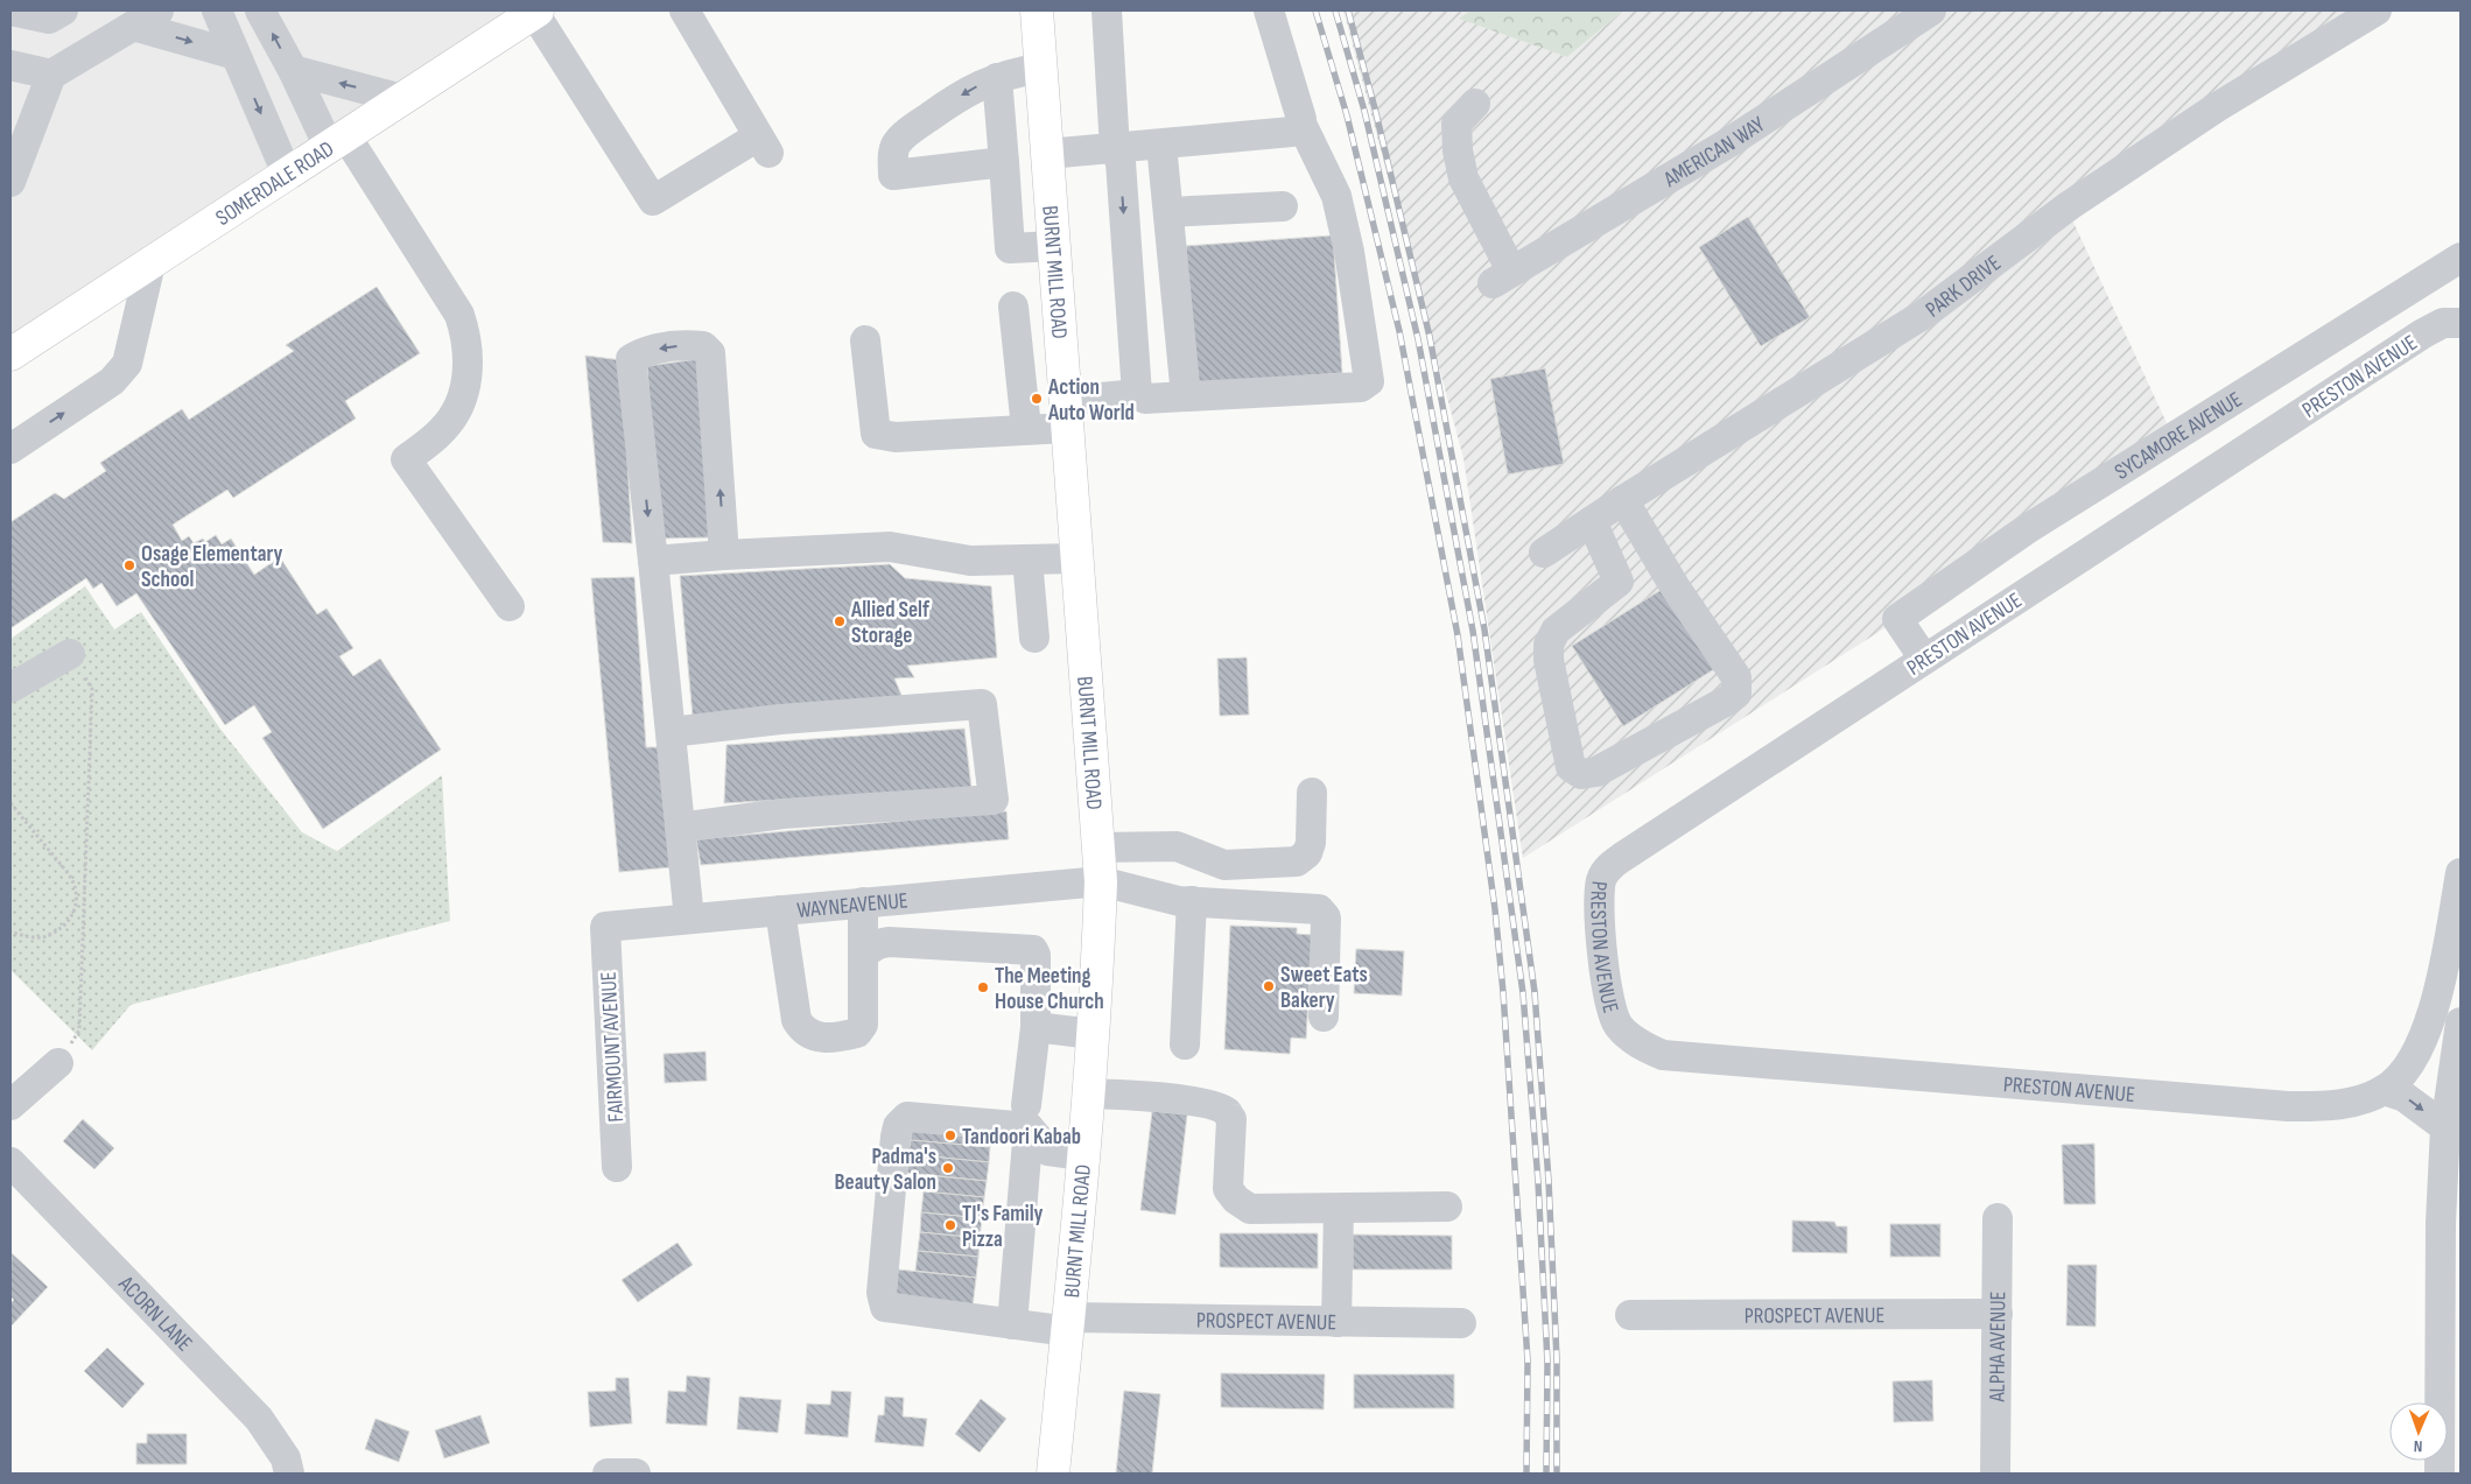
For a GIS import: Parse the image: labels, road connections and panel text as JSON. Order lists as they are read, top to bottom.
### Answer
{
  "streets": {
    "main road": ["SOMERDALE ROAD", "BURNT MILL ROAD"],
    "street": [
      "AMERICAN WAY",
      "PARK DRIVE",
      "PRESTON AVENUE",
      "SYCAMORE AVENUE",
      "WAYNEAVENUE",
      "FAIRMOUNT AVENUE",
      "ACORN LANE",
      "PROSPECT AVENUE",
      "ALPHA AVENUE"
    ]
  },
  "crossings": [
    ["BURNT MILL ROAD", "WAYNEAVENUE"],
    ["BURNT MILL ROAD", "PROSPECT AVENUE"],
    ["PRESTON AVENUE", "SYCAMORE AVENUE"],
    ["WAYNEAVENUE", "FAIRMOUNT AVENUE"],
    ["PROSPECT AVENUE", "ALPHA AVENUE"]
  ],
  "places": [
    "Action Auto World",
    "Osage Elementary School",
    "Allied Self Storage",
    "Sweet Eats Bakery",
    "The Meeting House Church",
    "Tandoori Kabab",
    "Padma's Beauty Salon",
    "TJ's Family Pizza"
  ],
  "north": "bottom"
}
